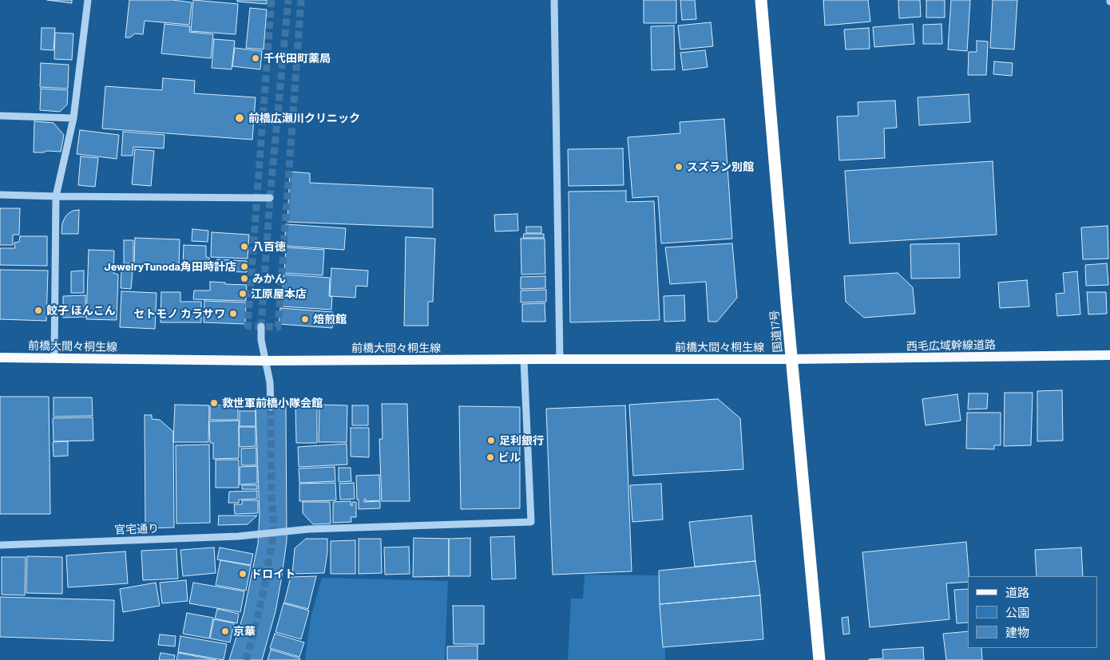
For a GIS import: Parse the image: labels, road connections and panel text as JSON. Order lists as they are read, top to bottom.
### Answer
{
  "streets": {
    "highway": ["国道17号"],
    "main road": ["西毛広域幹線道路", "前橋大間々桐生線"],
    "street": ["官宅通り"]
  },
  "crossings": [
    ["国道17号", "西毛広域幹線道路"],
    ["国道17号", "前橋大間々桐生線"],
    ["西毛広域幹線道路", "前橋大間々桐生線"],
    ["前橋大間々桐生線", "官宅通り"]
  ],
  "places": [
    "千代田町薬局",
    "前橋広瀬川クリニック",
    "スズラン別館",
    "八百徳",
    "JewelryTunoda角田時計店",
    "みかん",
    "江原屋本店",
    "餃子 ほんこん",
    "セトモノ カラサワ",
    "焙煎館",
    "救世軍前橋小隊会館",
    "足利銀行",
    "ビル",
    "ドロイト",
    "京華"
  ],
  "legend": ["道路", "公園", "建物"]
}
